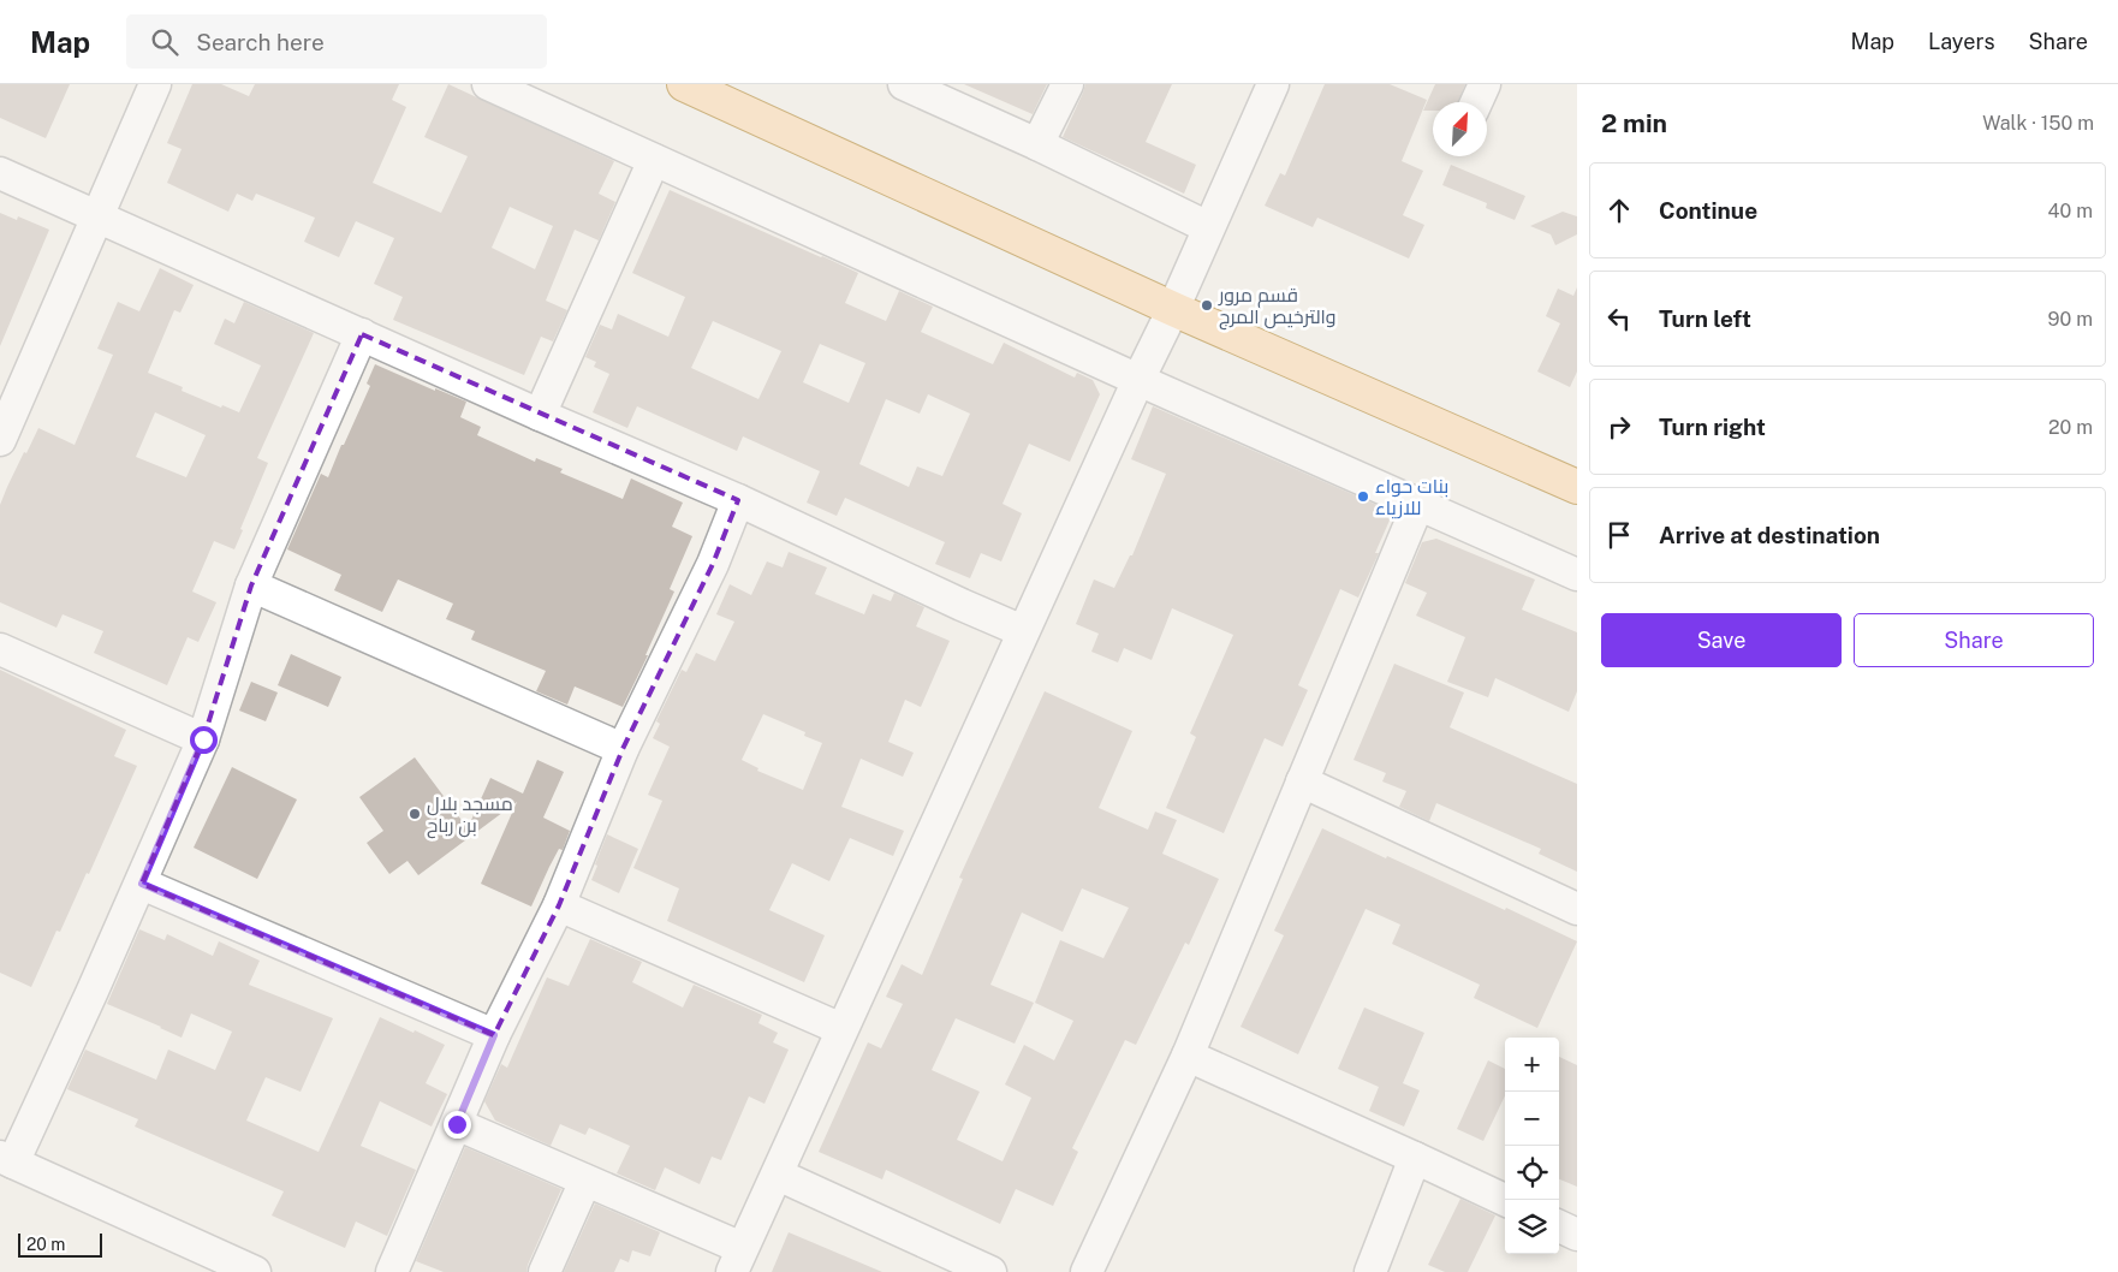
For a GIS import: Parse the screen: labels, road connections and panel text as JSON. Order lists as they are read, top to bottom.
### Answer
{
  "places": ["قسم مرور والترخيص المرج", "بنات حواء للازياء", "مسجد بلال بن رباح"],
  "scale_bar": "20 m",
  "north": "top right",
  "page": {
    "header": "Map",
    "search": "Search here",
    "nav": ["Map", "Layers", "Share"],
    "heading": ["2 min", "Walk · 150 m"],
    "list": [
      ["Continue", "40 m"],
      ["Turn left", "90 m"],
      ["Turn right", "20 m"],
      "Arrive at destination"
    ],
    "buttons": ["Save", "Share"],
    "map_buttons": ["+", "−"],
    "scale": "20 m"
  }
}
